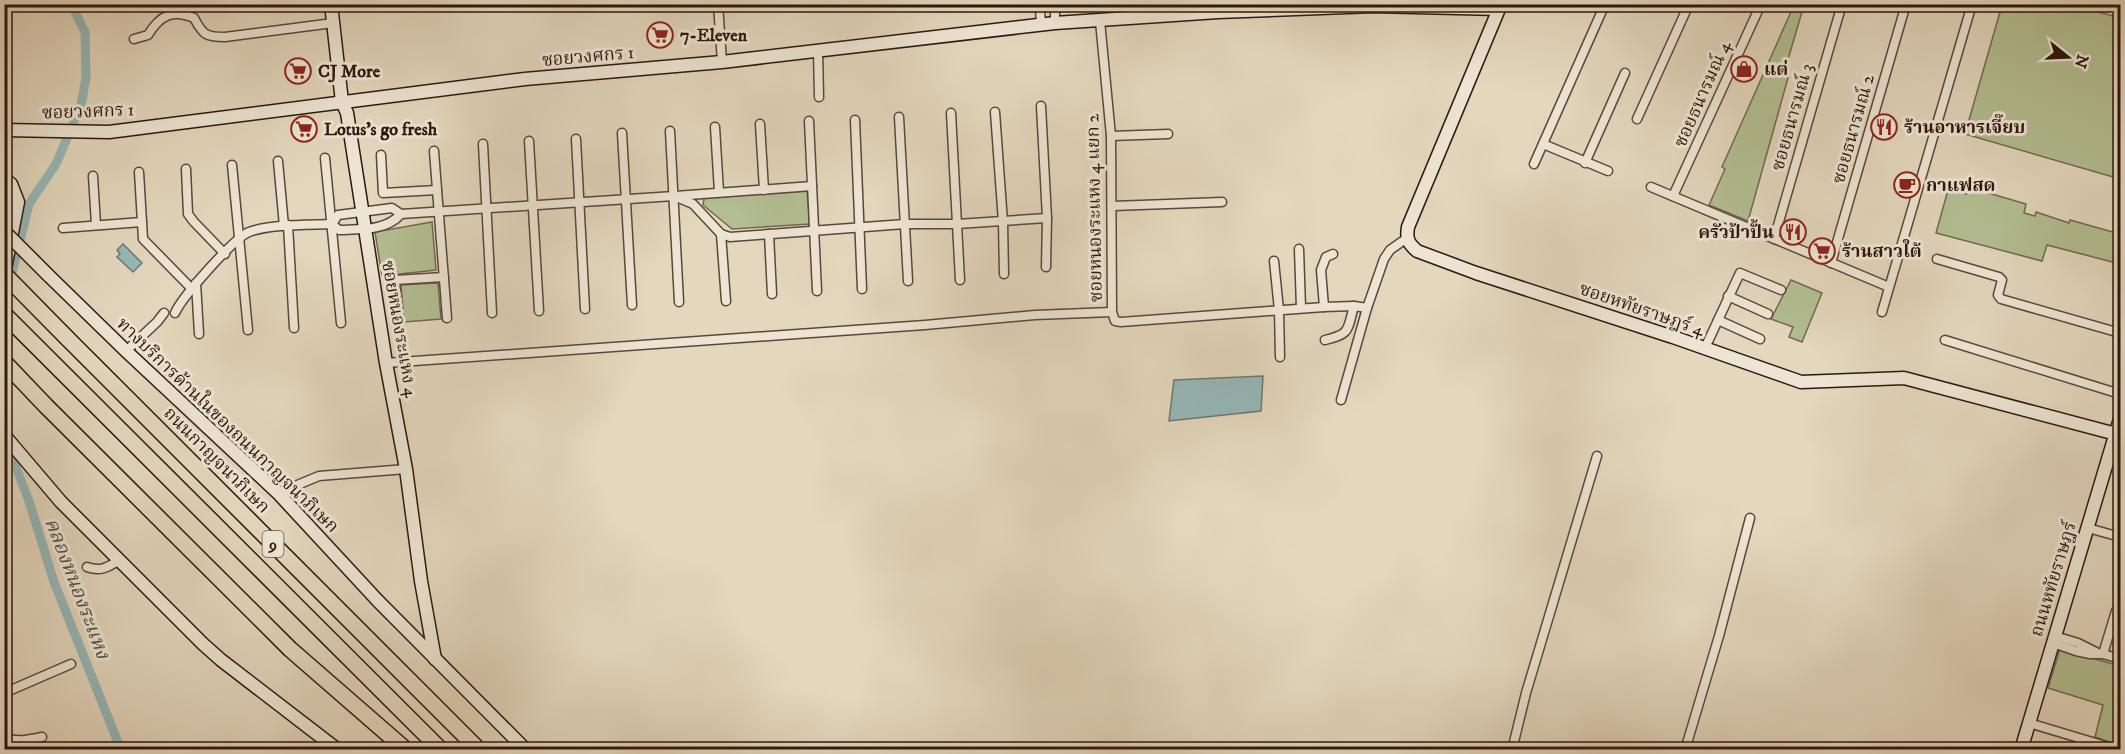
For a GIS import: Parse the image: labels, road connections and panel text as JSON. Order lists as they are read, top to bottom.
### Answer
{
  "streets": {
    "highway": ["ถนนกาญจนาภิเษก", "9"],
    "street": [
      "ซอยวงศกร 1",
      "ซอยธนารมณ์ 4",
      "ซอยธนารมณ์ 3",
      "ซอยธนารมณ์ 2",
      "ซอยหนองระแหง 4 แยก 2",
      "ซอยหทัยราษฎร์ 4",
      "ซอยหนองระแหง 4",
      "ทางบริการด้านในของถนนกาญจนาภิเษก",
      "ถนนหทัยราษฎร์"
    ]
  },
  "crossings": [
    ["ซอยวงศกร 1", "ซอยหนองระแหง 4 แยก 2"],
    ["ซอยวงศกร 1", "ซอยหนองระแหง 4"],
    ["ซอยหทัยราษฎร์ 4", "ถนนหทัยราษฎร์"],
    ["ซอยหนองระแหง 4", "ทางบริการด้านในของถนนกาญจนาภิเษก"]
  ],
  "water": ["คลองหนองระแหง"],
  "places": {
    "supermarket": [
      "7-Eleven",
      "CJ More",
      "Lotus's go fresh",
      "ร้านสาวใต้"
    ],
    "shop": ["แต่"],
    "restaurant": ["ร้านอาหารเจี๊ยบ", "ครัวป้าปั้น"],
    "cafe": ["กาแฟสด"]
  },
  "north": "right"
}
